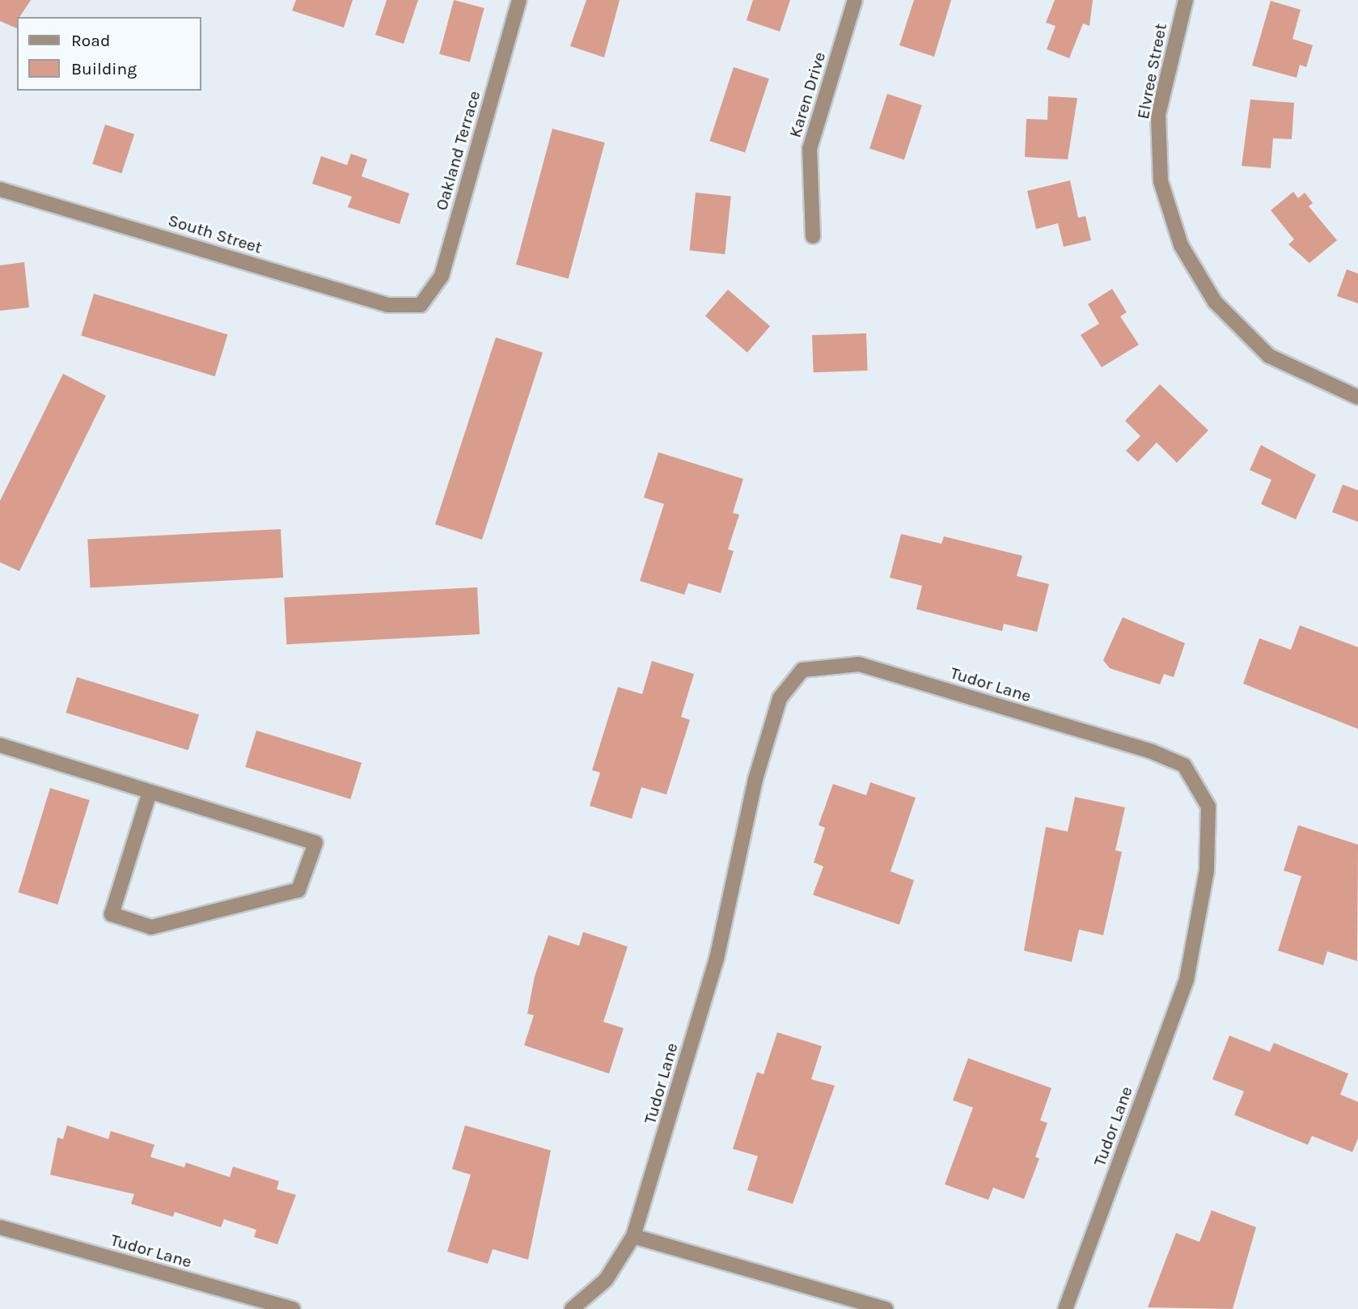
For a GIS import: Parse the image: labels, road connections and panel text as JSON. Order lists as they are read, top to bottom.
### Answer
{
  "streets": {
    "street": [
      "Elvree Street",
      "Karen Drive",
      "Oakland Terrace",
      "South Street",
      "Tudor Lane"
    ]
  },
  "crossings": [
    ["Oakland Terrace", "South Street"]
  ],
  "legend": ["Road", "Building"]
}
